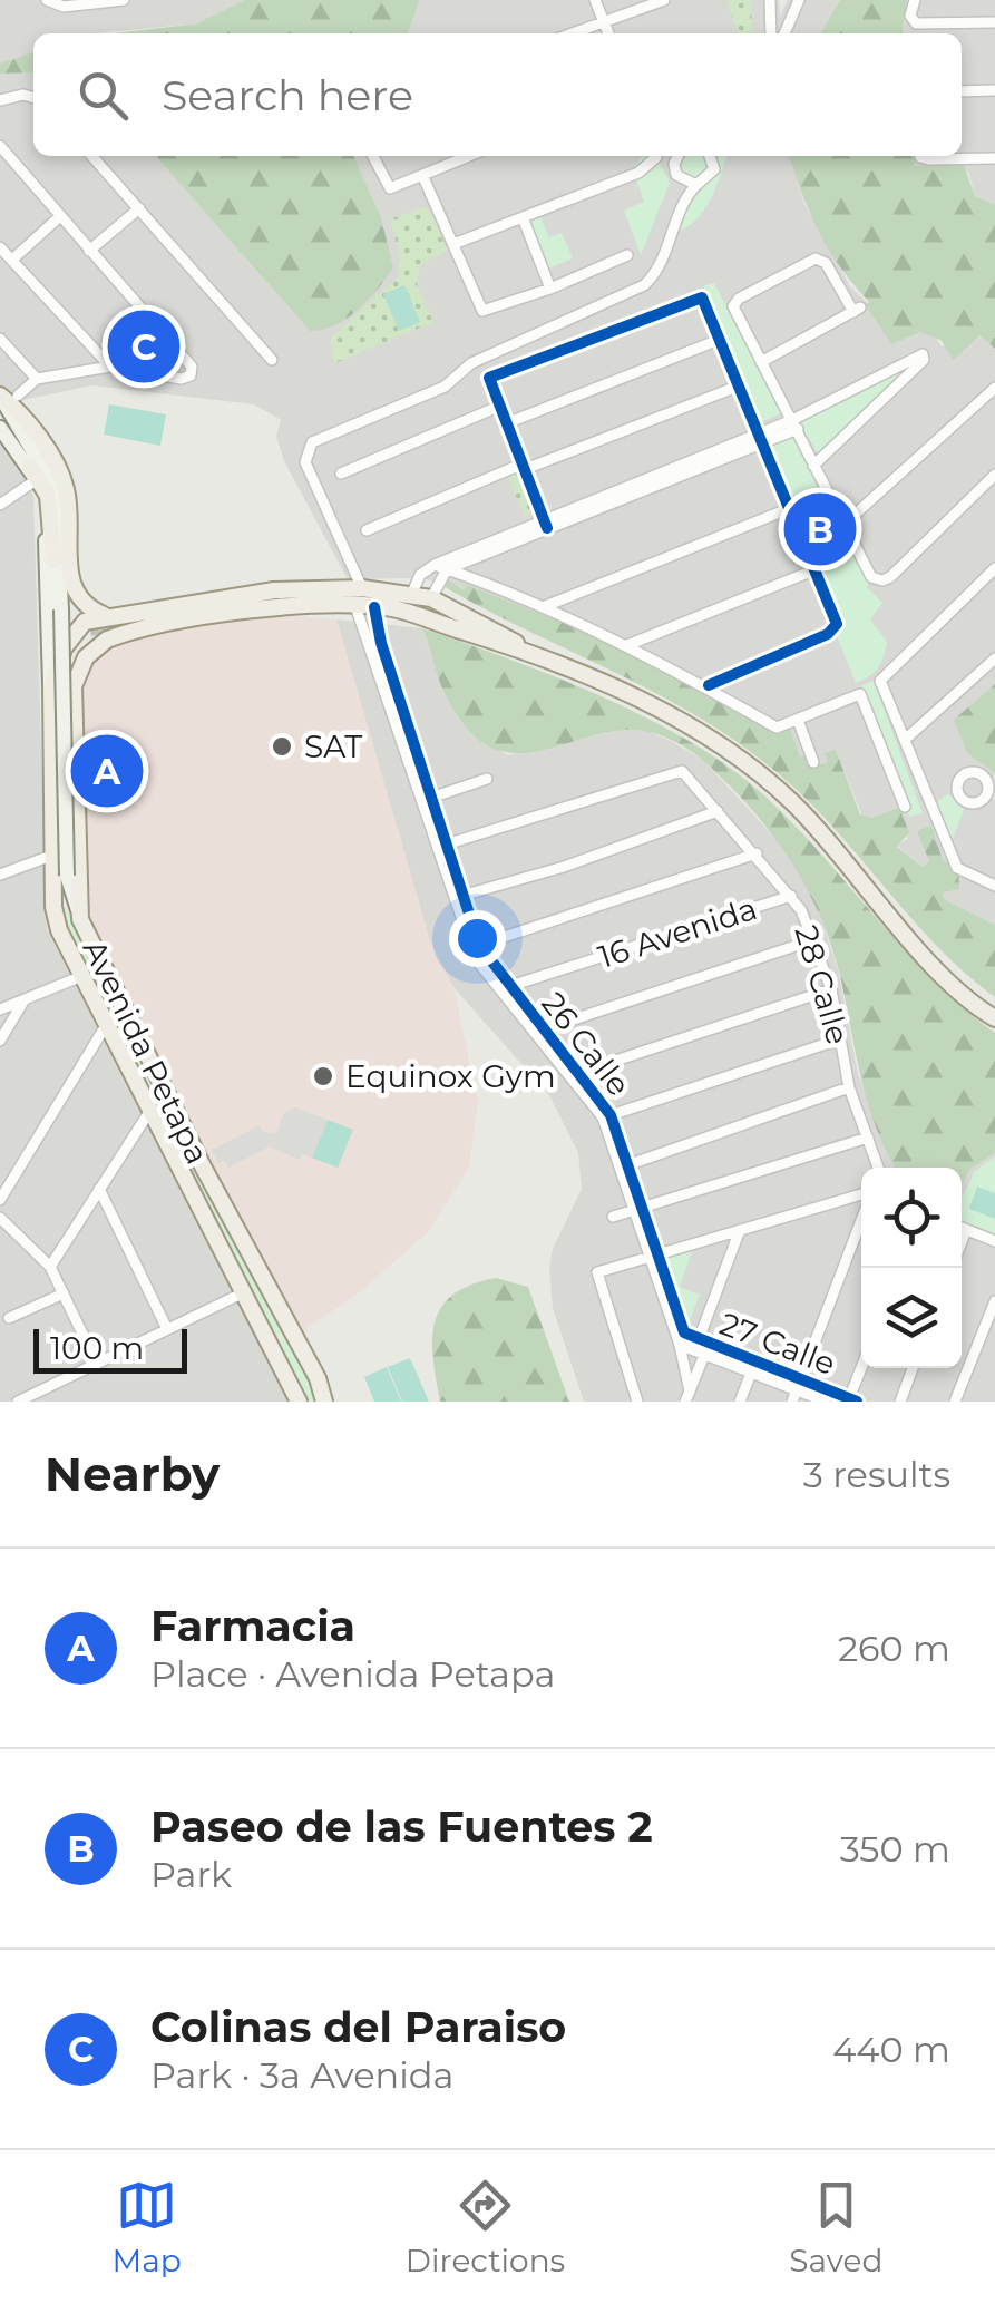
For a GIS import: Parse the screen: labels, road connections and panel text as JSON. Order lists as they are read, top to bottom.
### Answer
{
  "streets": {
    "main road": ["Avenida Petapa"],
    "street": [
      "16 Avenida",
      "28 Calle",
      "26 Calle",
      "27 Calle"
    ]
  },
  "crossings": [
    ["16 Avenida", "28 Calle"],
    ["16 Avenida", "26 Calle"],
    ["28 Calle", "26 Calle"],
    ["26 Calle", "27 Calle"]
  ],
  "places": ["SAT", "Equinox Gym"],
  "scale_bar": "100 m",
  "page": {
    "search": "Search here",
    "pins": ["C", "B", "A"],
    "scale": "100 m",
    "heading": ["Nearby", "3 results"],
    "list": [
      {
        "mark": "A",
        "name": "Farmacia",
        "note": "Place · Avenida Petapa",
        "value": "260 m"
      },
      {
        "mark": "B",
        "name": "Paseo de las Fuentes 2",
        "note": "Park",
        "value": "350 m"
      },
      {
        "mark": "C",
        "name": "Colinas del Paraiso",
        "note": "Park · 3a Avenida",
        "value": "440 m"
      }
    ],
    "nav": ["Map", "Directions", "Saved"]
  }
}
